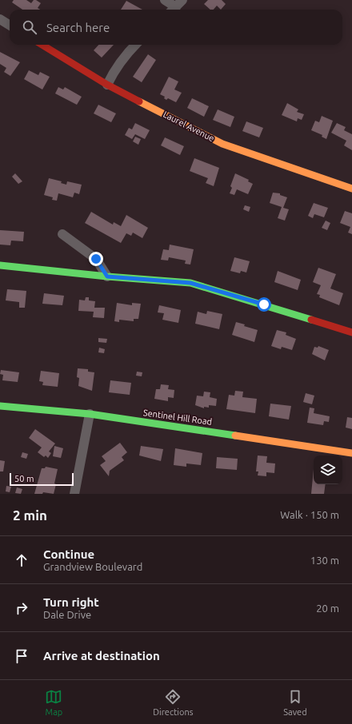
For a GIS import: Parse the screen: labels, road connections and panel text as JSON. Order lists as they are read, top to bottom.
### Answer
{
  "streets": {
    "street": ["Laurel Avenue", "Sentinel Hill Road"]
  },
  "scale_bar": "50 m",
  "page": {
    "search": "Search here",
    "scale": "50 m",
    "heading": ["2 min", "Walk · 150 m"],
    "list": [
      ["Continue", "Grandview Boulevard", "130 m"],
      ["Turn right", "Dale Drive", "20 m"],
      "Arrive at destination"
    ],
    "nav": ["Map", "Directions", "Saved"]
  }
}
